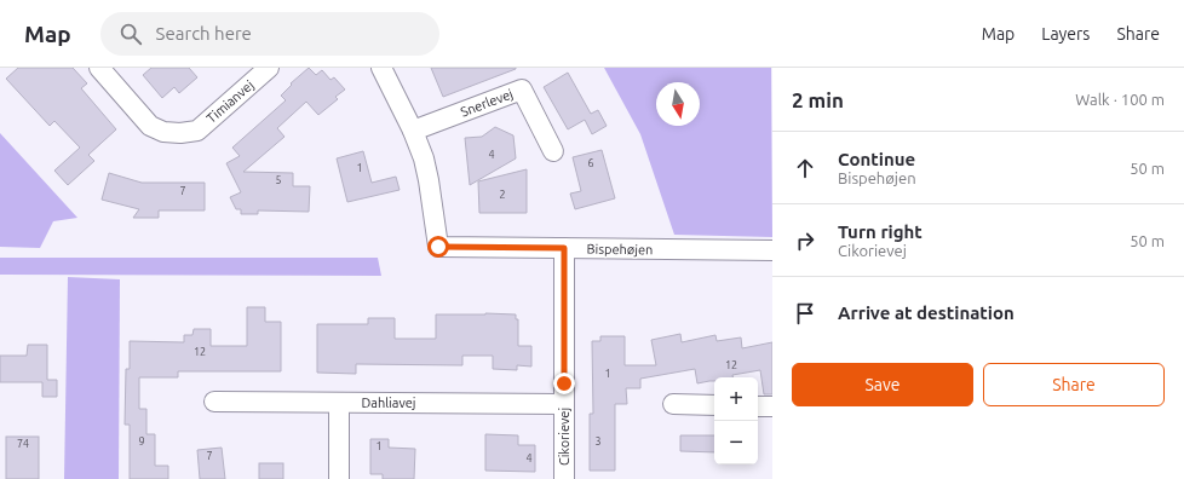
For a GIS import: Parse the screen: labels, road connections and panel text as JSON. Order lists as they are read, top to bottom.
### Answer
{
  "streets": {
    "street": [
      "Timianvej",
      "Snerlevej",
      "Bispehøjen",
      "Dahliavej",
      "Cikorievej"
    ]
  },
  "crossings": [
    ["Snerlevej", "Bispehøjen"],
    ["Bispehøjen", "Cikorievej"],
    ["Dahliavej", "Cikorievej"]
  ],
  "house_numbers": [
    "4",
    "6",
    "1",
    "5",
    "7",
    "2",
    "12",
    "12",
    "1",
    "9",
    "3",
    "74",
    "1",
    "7",
    "4"
  ],
  "north": "bottom",
  "page": {
    "header": "Map",
    "search": "Search here",
    "nav": ["Map", "Layers", "Share"],
    "heading": ["2 min", "Walk · 100 m"],
    "list": [
      ["Continue", "Bispehøjen", "50 m"],
      ["Turn right", "Cikorievej", "50 m"],
      "Arrive at destination"
    ],
    "buttons": ["Save", "Share"],
    "map_buttons": ["+", "−"]
  }
}
